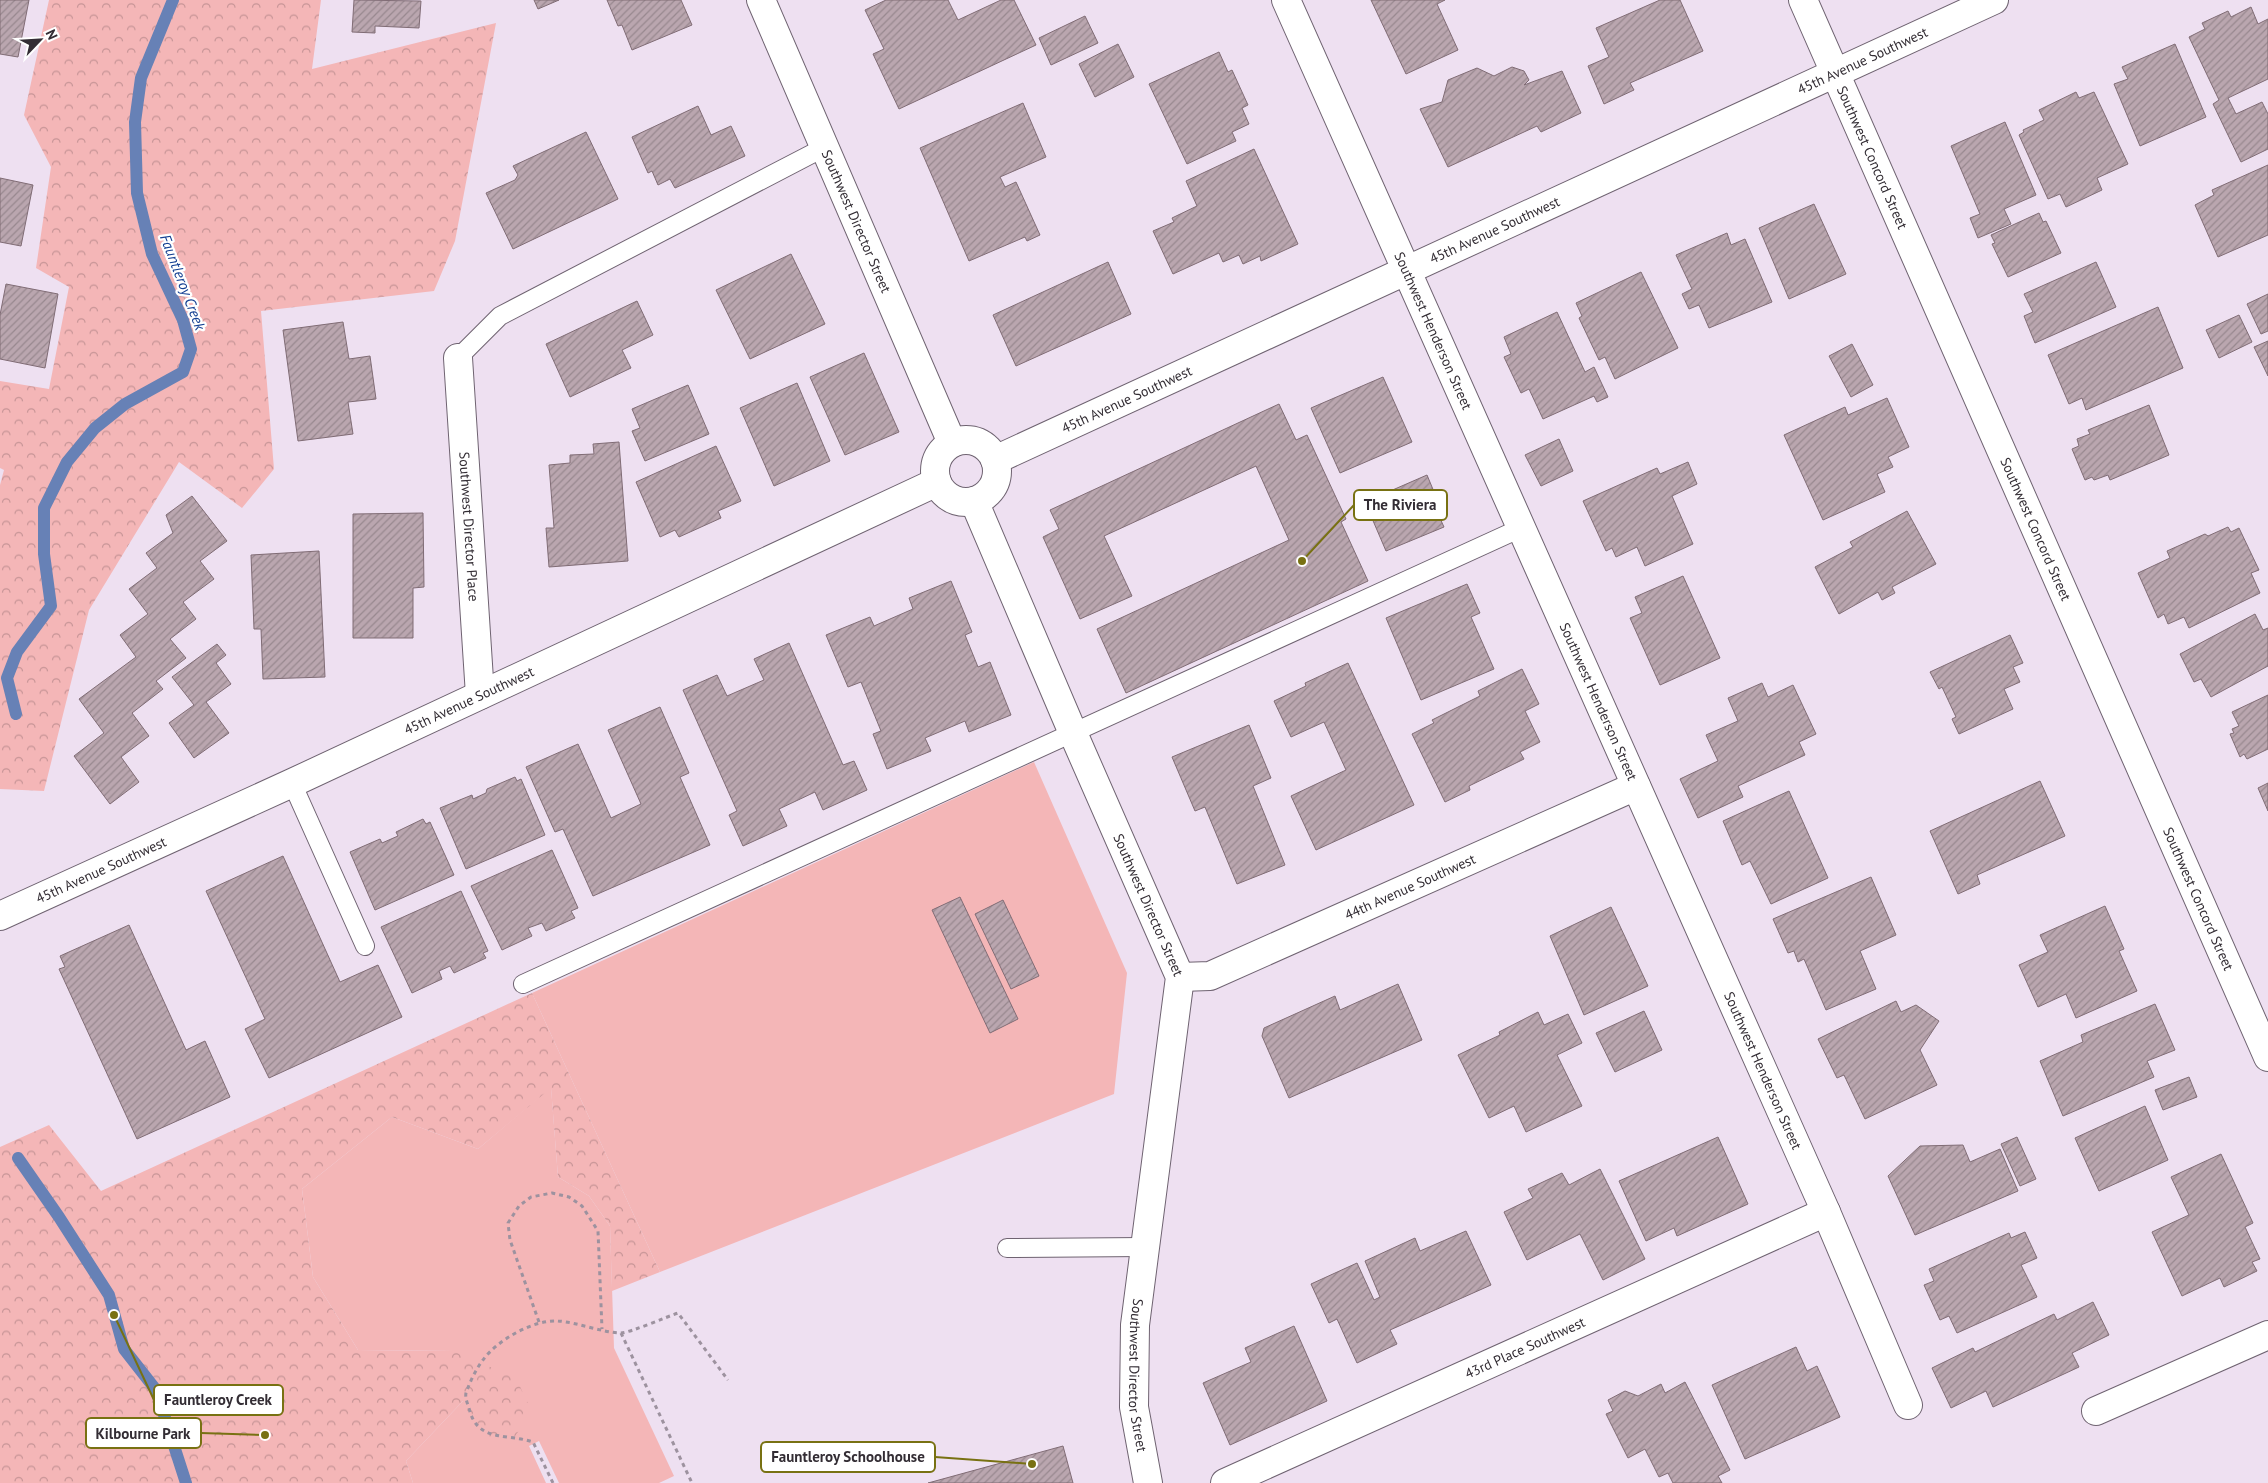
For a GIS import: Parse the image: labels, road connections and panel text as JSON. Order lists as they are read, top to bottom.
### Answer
{
  "streets": {
    "street": [
      "45th Avenue Southwest",
      "Southwest Concord Street",
      "Southwest Director Street",
      "Southwest Henderson Street",
      "Southwest Director Place",
      "44th Avenue Southwest",
      "43rd Place Southwest"
    ]
  },
  "crossings": [
    ["45th Avenue Southwest", "Southwest Concord Street"],
    ["45th Avenue Southwest", "Southwest Director Street"],
    ["45th Avenue Southwest", "Southwest Henderson Street"],
    ["45th Avenue Southwest", "Southwest Director Place"],
    ["Southwest Director Street", "44th Avenue Southwest"],
    ["Southwest Henderson Street", "44th Avenue Southwest"],
    ["Southwest Henderson Street", "43rd Place Southwest"]
  ],
  "water": ["Fauntleroy Creek"],
  "places": [
    "The Riviera",
    "Fauntleroy Creek",
    "Kilbourne Park",
    "Fauntleroy Schoolhouse"
  ],
  "north": "top right"
}
